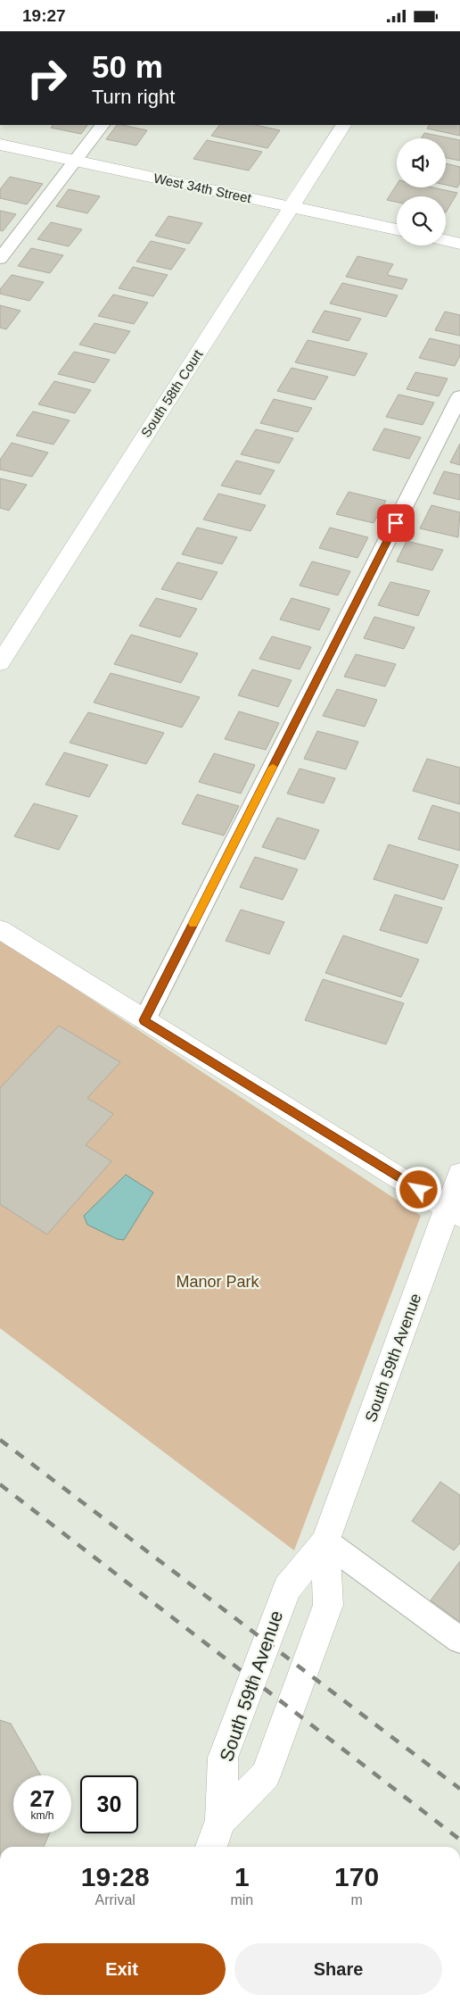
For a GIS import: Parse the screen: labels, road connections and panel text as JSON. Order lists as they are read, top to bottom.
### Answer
{
  "streets": {
    "street": ["West 34th Street", "South 58th Court", "South 59th Avenue"]
  },
  "crossings": [
    ["West 34th Street", "South 58th Court"]
  ],
  "parks": ["Manor Park"],
  "page": {
    "status": "19:27",
    "turn": ["50 m", "Turn right"],
    "speed": "27 km/h",
    "limit": "30",
    "eta": [
      "19:28",
      "Arrival",
      "1",
      "min",
      "170",
      "m"
    ],
    "buttons": ["Exit", "Share"]
  }
}
